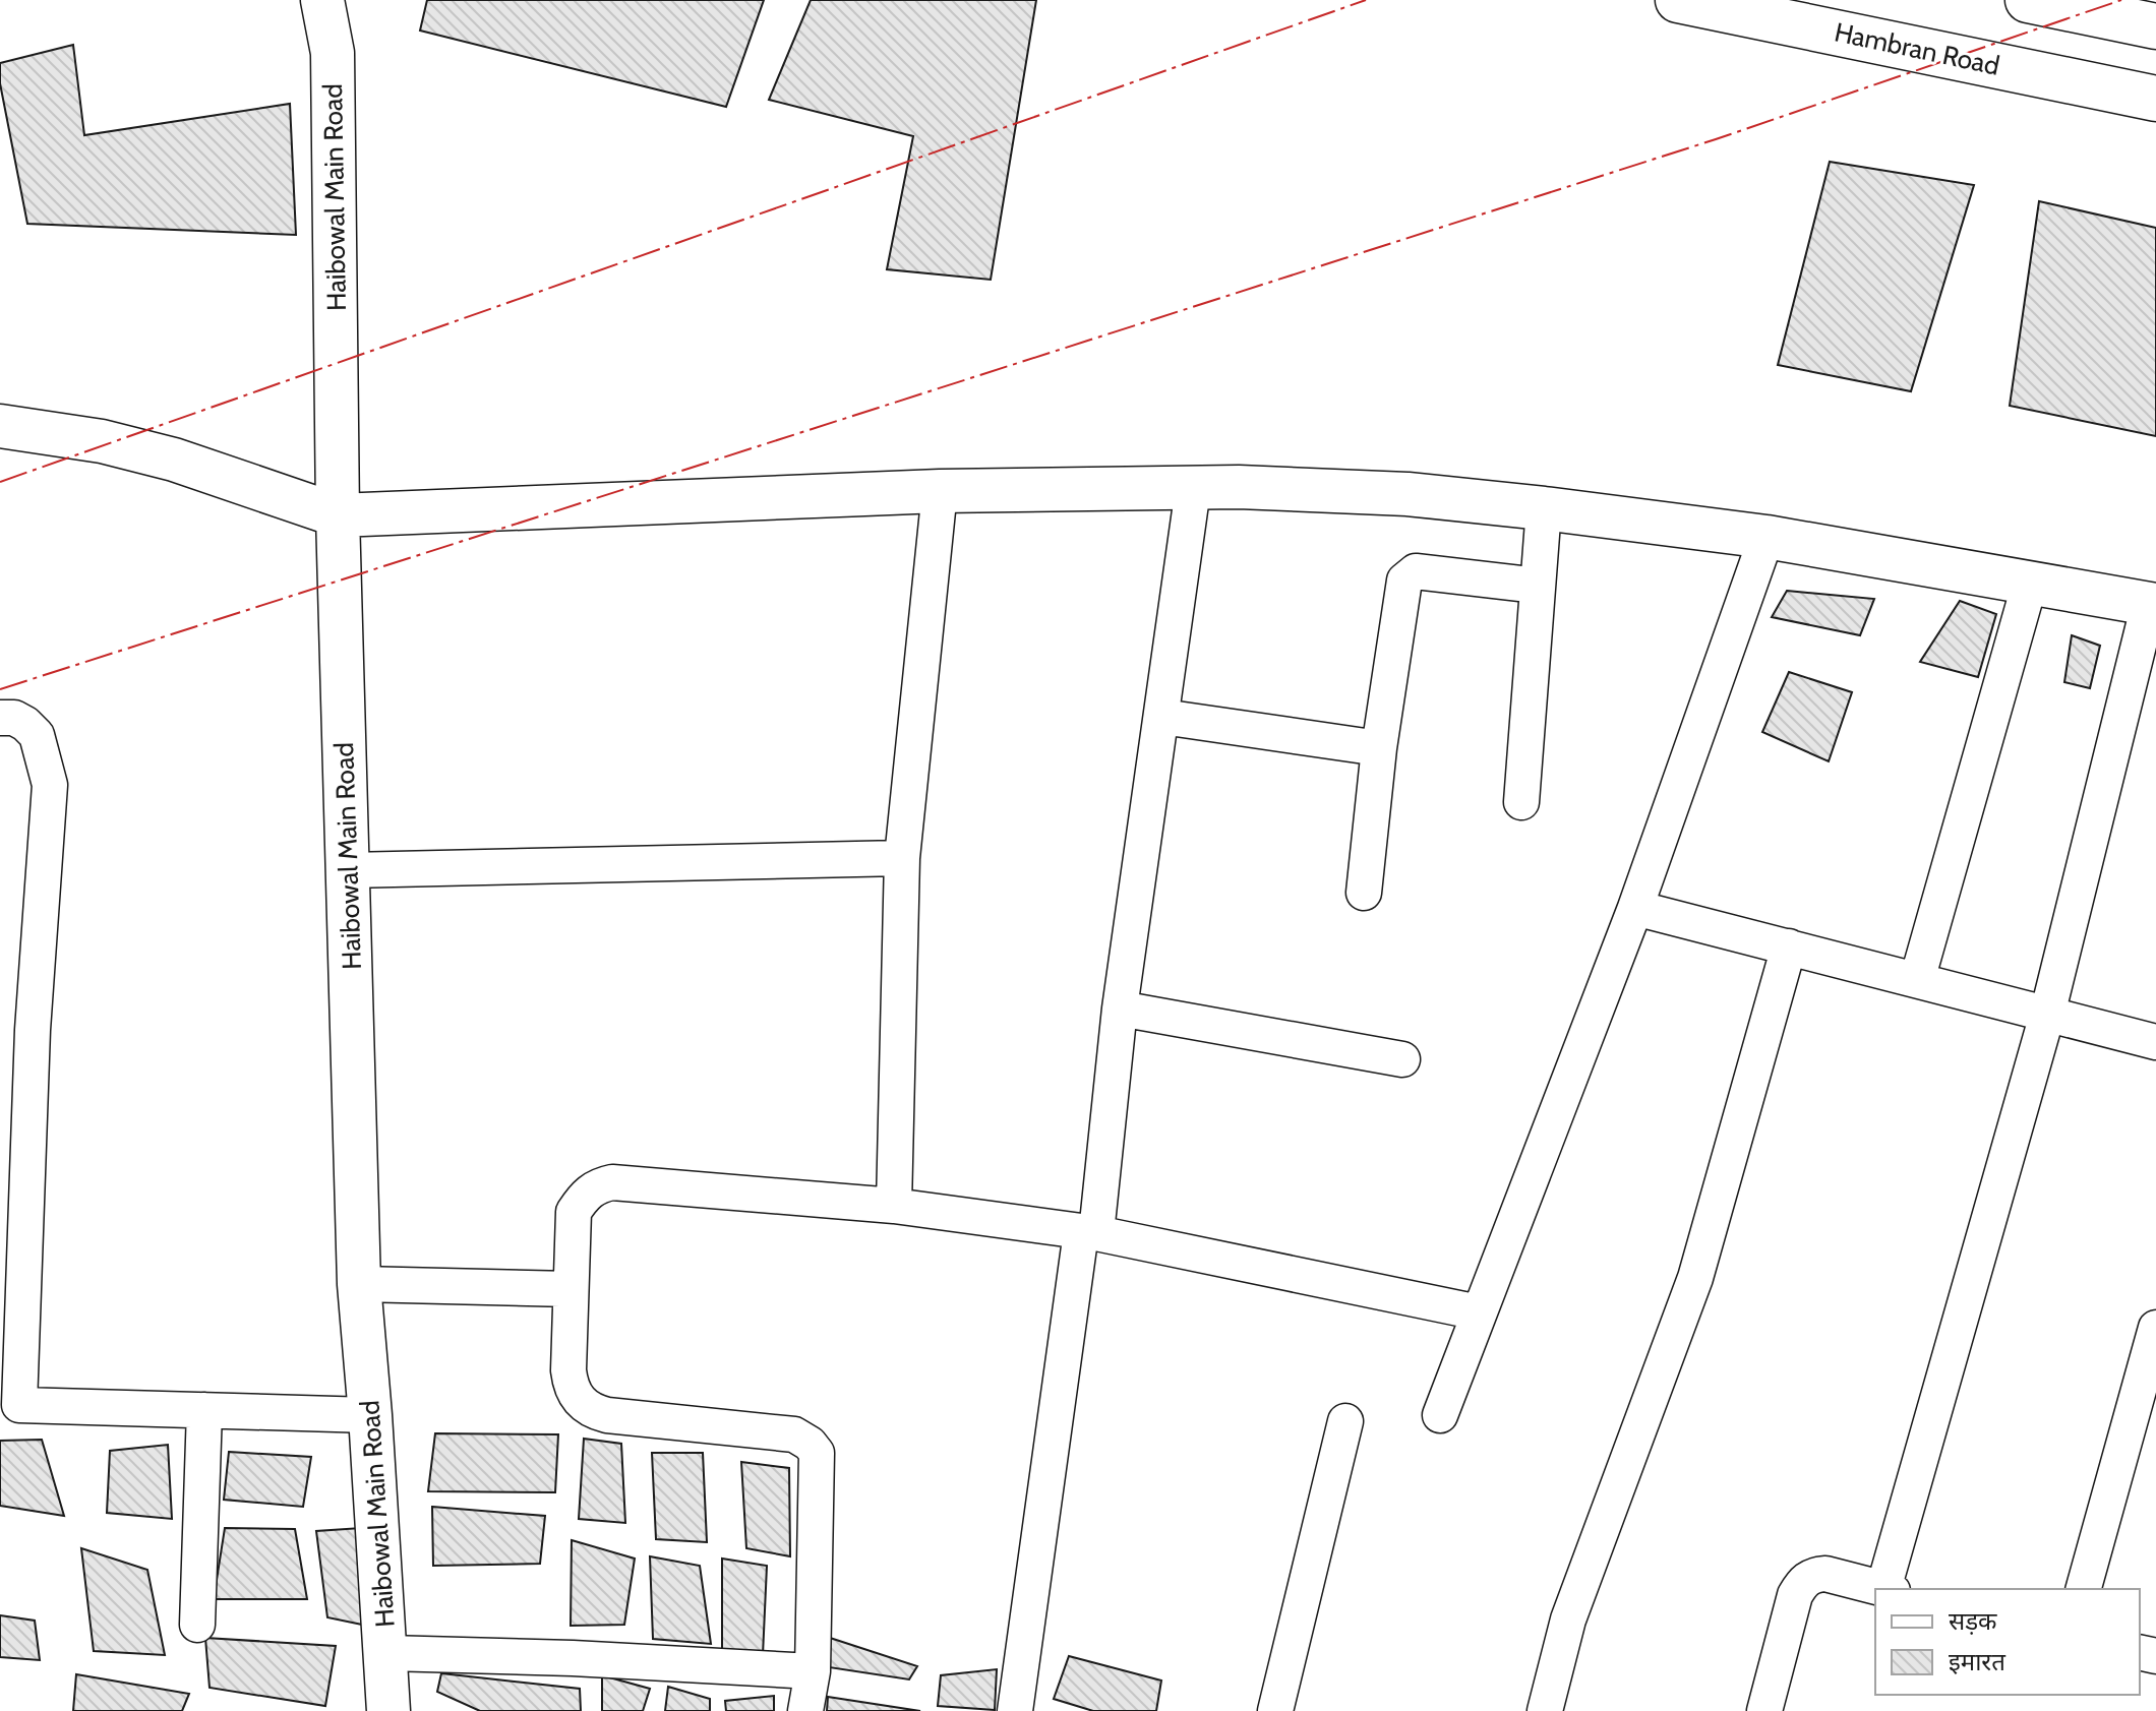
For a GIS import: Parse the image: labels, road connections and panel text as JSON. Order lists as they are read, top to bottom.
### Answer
{
  "streets": {
    "main road": ["Hambran Road"],
    "street": ["Haibowal Main Road"]
  },
  "legend": ["सड़क", "इमारत"]
}
